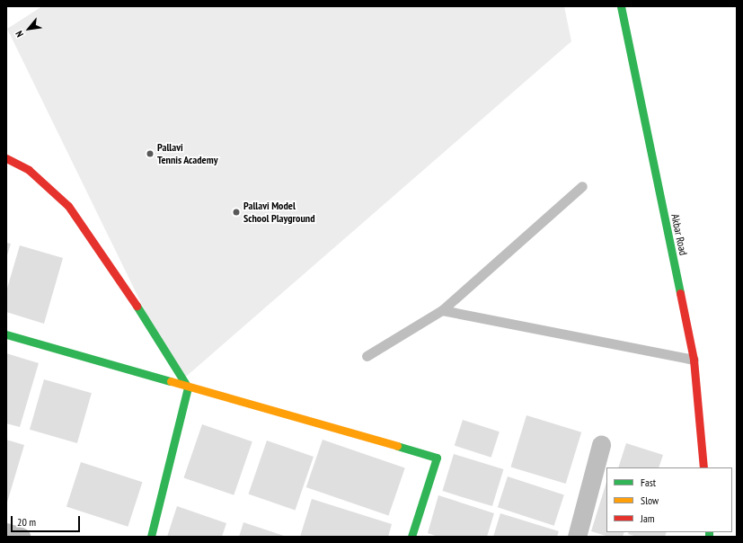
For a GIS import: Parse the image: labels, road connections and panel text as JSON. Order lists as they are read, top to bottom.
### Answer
{
  "streets": {
    "street": ["Akbar Road"]
  },
  "places": ["Pallavi Tennis Academy", "Pallavi Model School Playground"],
  "legend": ["Fast", "Slow", "Jam"],
  "scale_bar": "20 m",
  "north": "bottom left"
}
